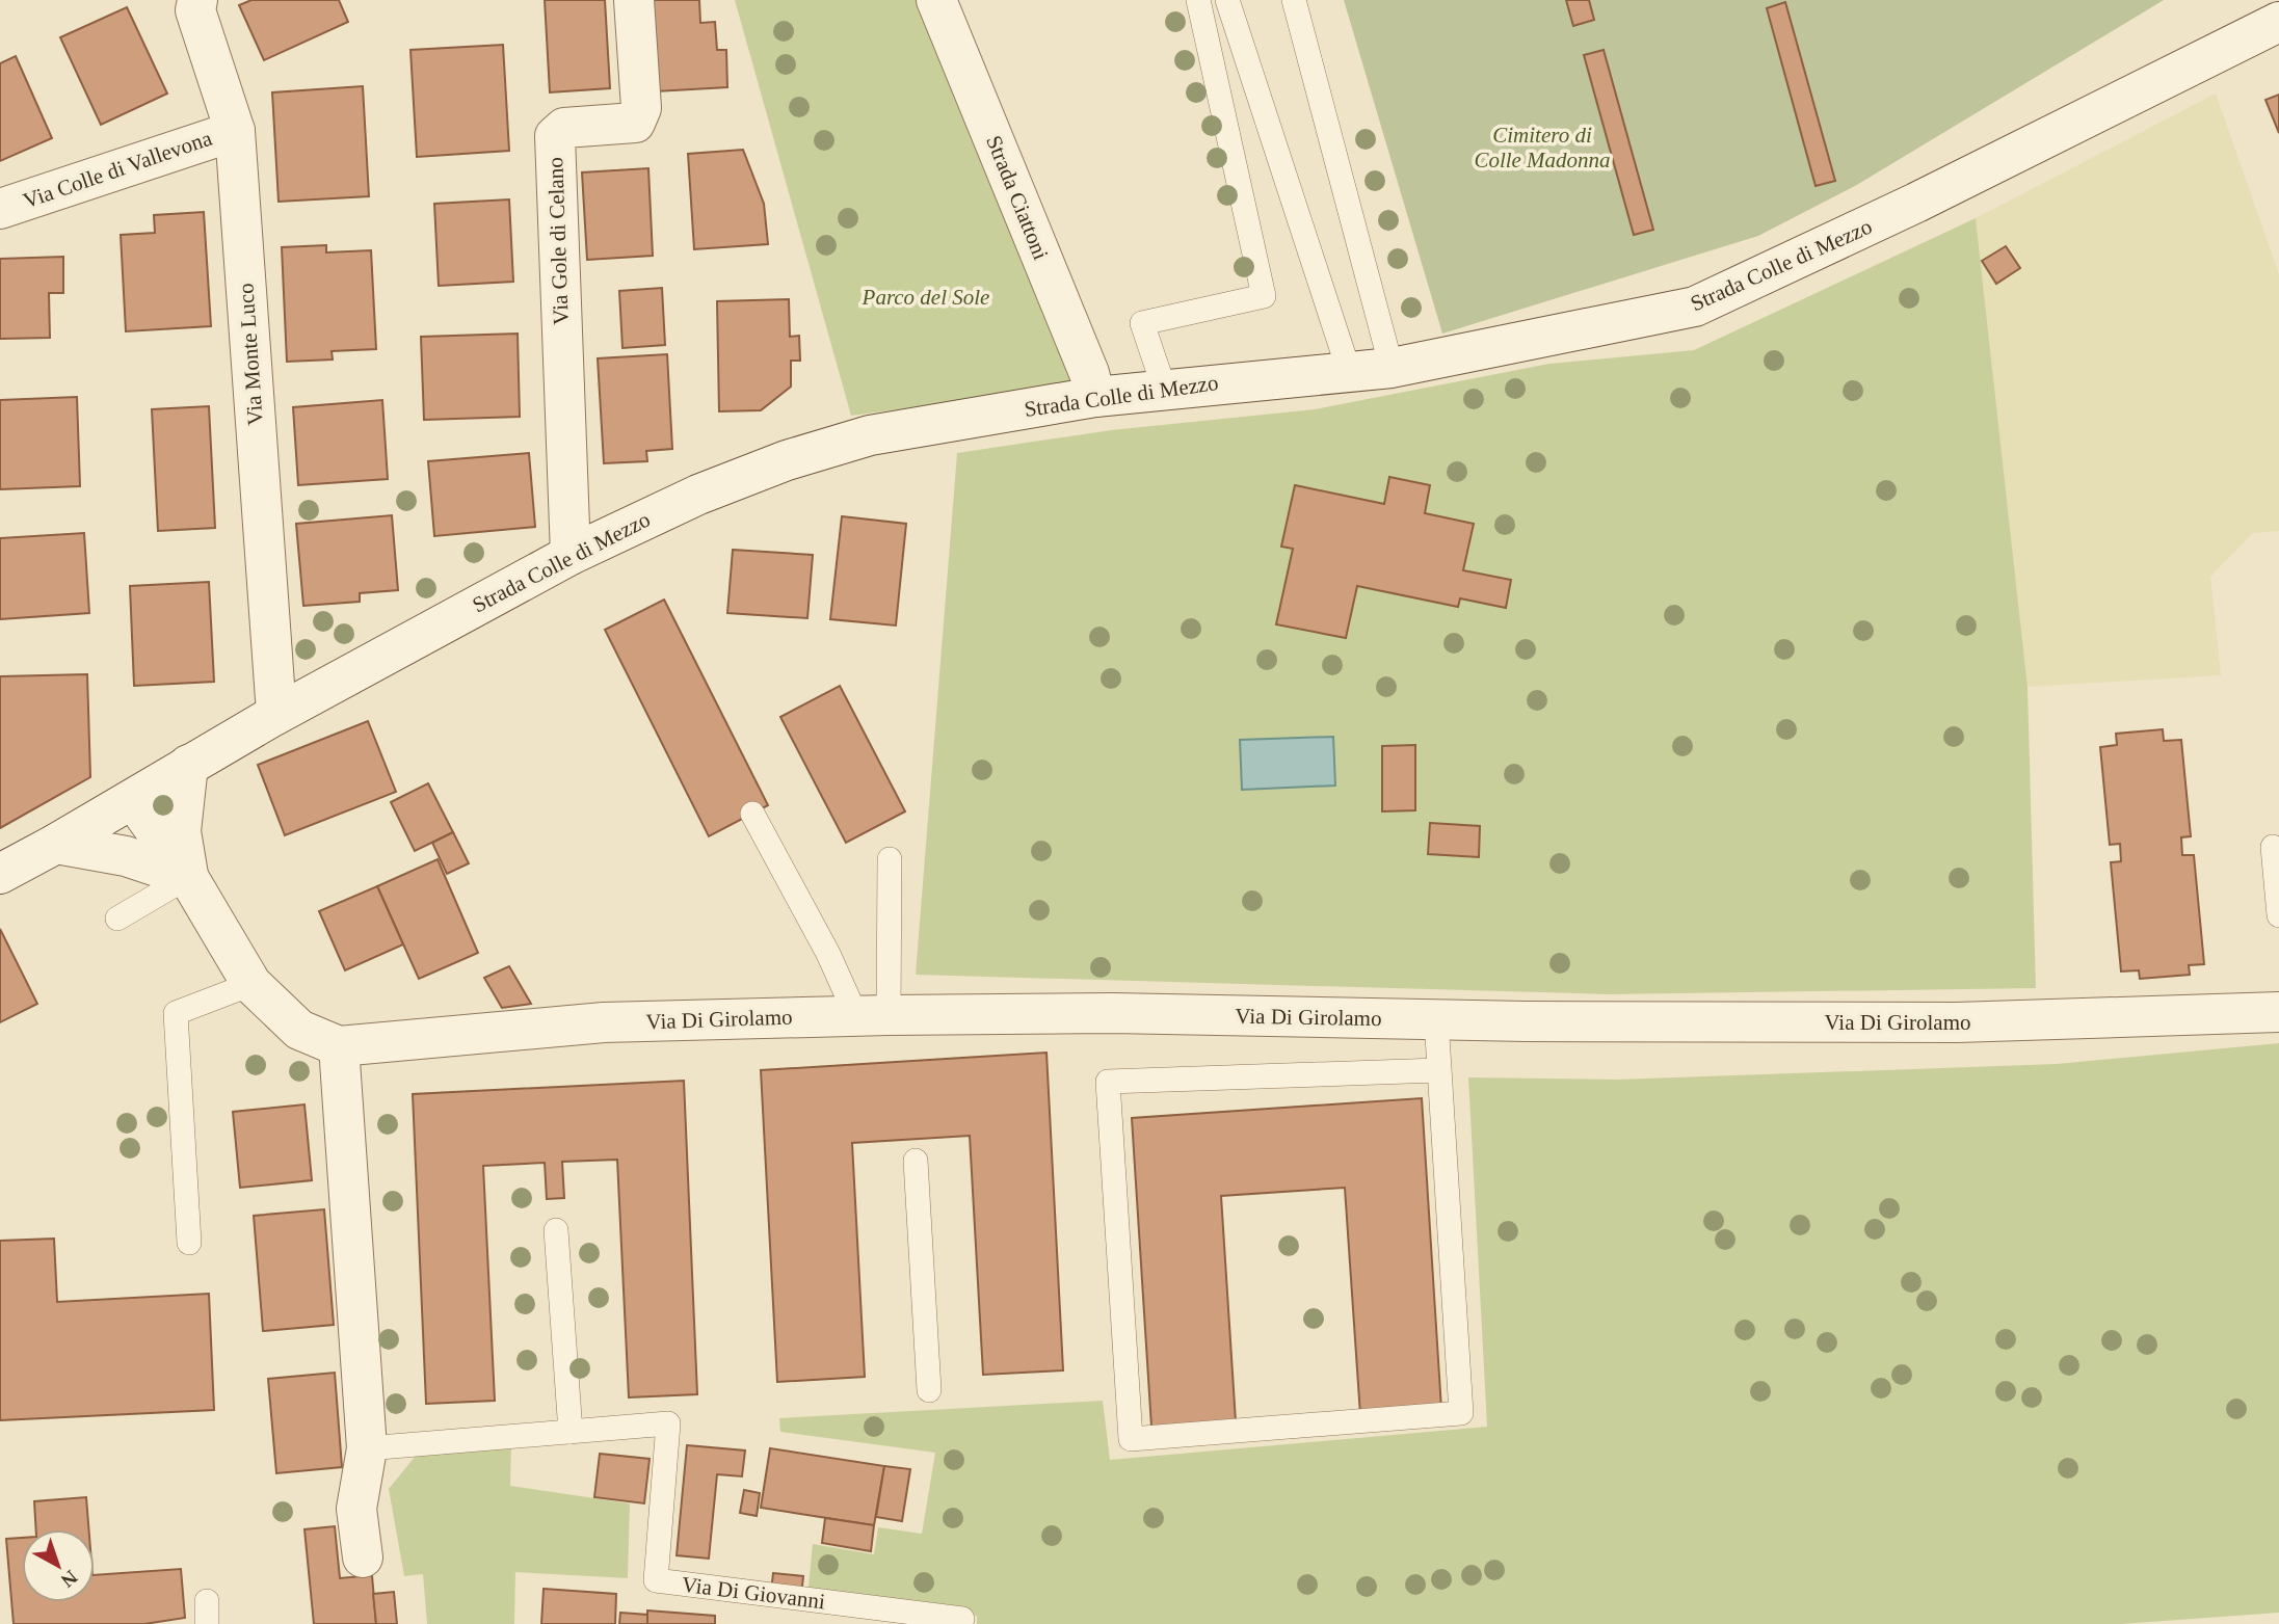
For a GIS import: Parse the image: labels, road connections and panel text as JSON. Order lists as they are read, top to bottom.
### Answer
{
  "streets": {
    "street": [
      "Via Colle di Vallevona",
      "Strada Ciattoni",
      "Via Gole di Celano",
      "Strada Colle di Mezzo",
      "Via Monte Luco",
      "Via Di Girolamo"
    ],
    "lane": ["Via Di Giovanni"]
  },
  "crossings": [
    ["Via Colle di Vallevona", "Via Monte Luco"],
    ["Strada Ciattoni", "Strada Colle di Mezzo"],
    ["Via Gole di Celano", "Strada Colle di Mezzo"],
    ["Strada Colle di Mezzo", "Via Monte Luco"],
    ["Strada Colle di Mezzo", "Via Di Girolamo"]
  ],
  "parks": ["Cimitero di Colle Madonna", "Parco del Sole"],
  "north": "bottom right"
}
